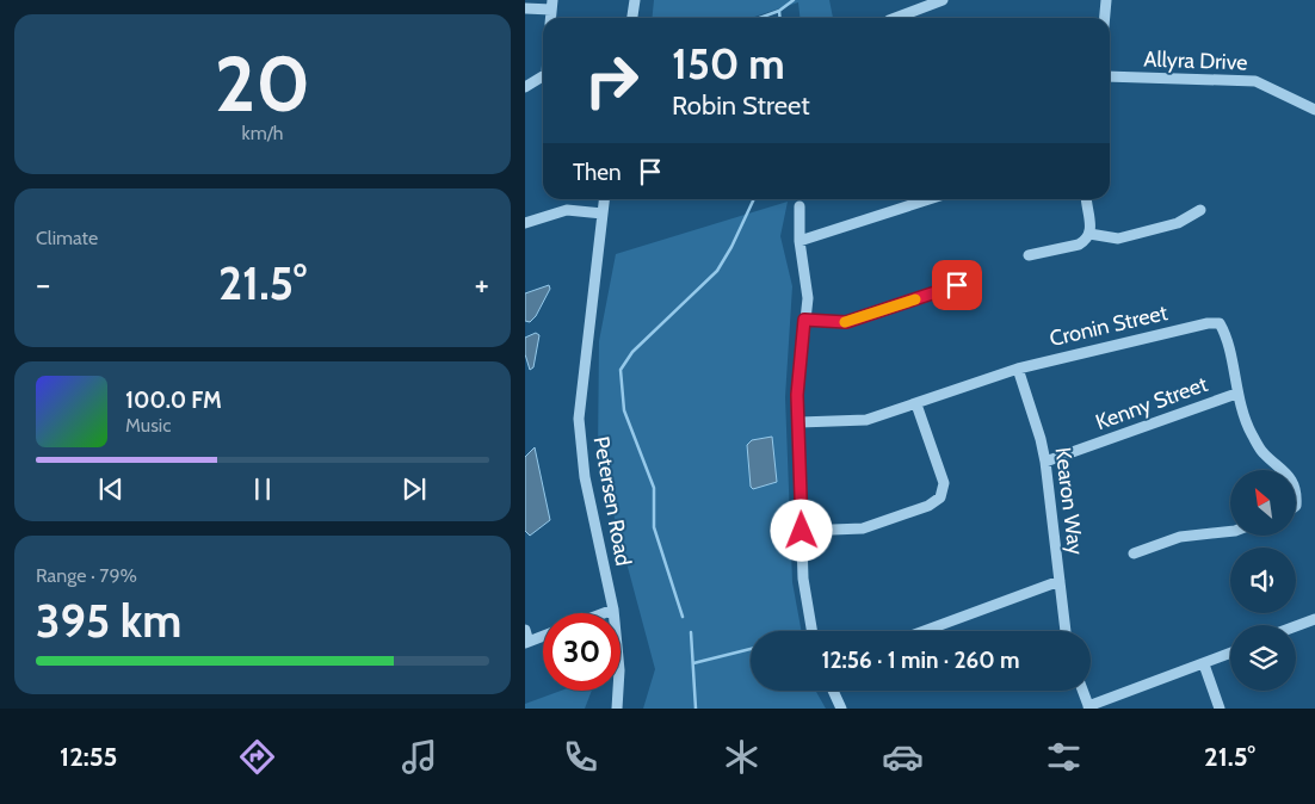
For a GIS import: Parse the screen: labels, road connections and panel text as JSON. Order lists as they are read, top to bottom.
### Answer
{
  "streets": {
    "street": [
      "Allyra Drive",
      "Cronin Street",
      "Kenny Street",
      "Petersen Road",
      "Kearon Way"
    ]
  },
  "crossings": [
    ["Cronin Street", "Kenny Street"],
    ["Cronin Street", "Kearon Way"],
    ["Kenny Street", "Kearon Way"]
  ],
  "north": "top left",
  "page": {
    "tile": [
      ["20", "km/h"],
      "Climate",
      ["Range · 79%", "395 km"]
    ],
    "turn": ["150 m", "Robin Street"],
    "then": "Then",
    "heat": ["−", "21.5°", "+"],
    "song": ["100.0 FM", "Music"],
    "limit": "30",
    "trip": "12:56 · 1 min · 260 m",
    "tabs": ["12:55", "21.5°"]
  }
}
